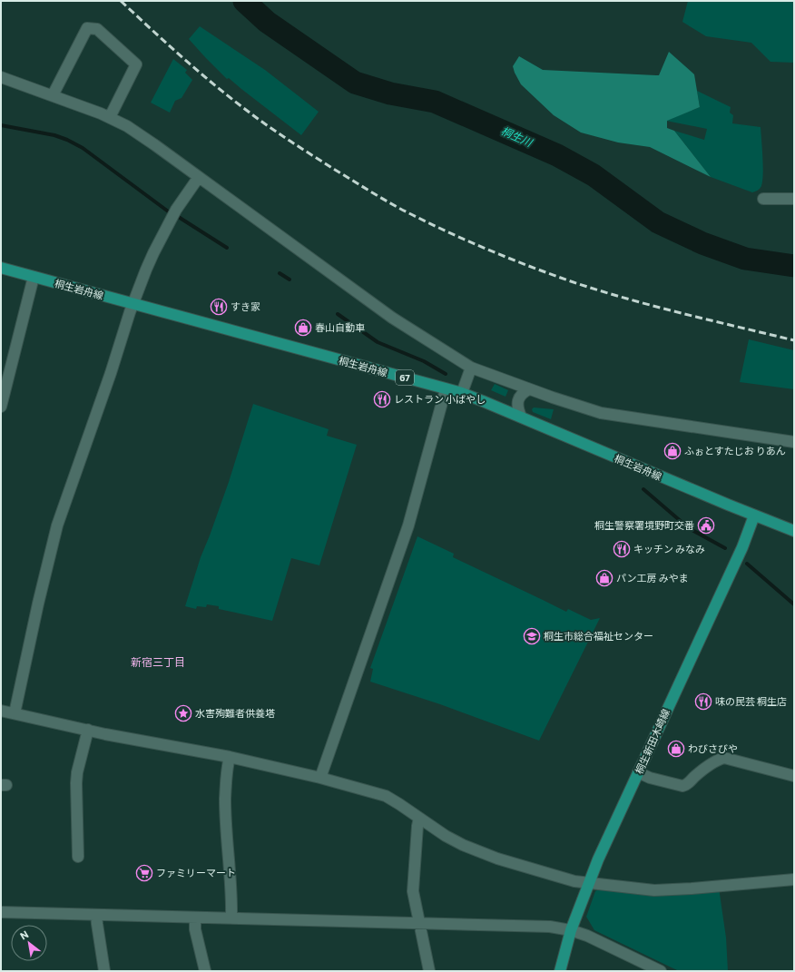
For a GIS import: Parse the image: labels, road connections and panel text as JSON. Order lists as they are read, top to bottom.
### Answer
{
  "streets": {
    "main road": ["桐生岩舟線", "67", "桐生新田木崎線"]
  },
  "crossings": [
    ["桐生岩舟線", "桐生新田木崎線"]
  ],
  "districts": ["新宿三丁目"],
  "water": ["桐生川"],
  "places": {
    "restaurant": [
      "すき家",
      "レストラン 小ばやし",
      "キッチン みなみ",
      "味の民芸 桐生店"
    ],
    "shop": [
      "春山自動車",
      "ふぉとすたじお りあん",
      "パン工房 みやま",
      "わびさびや"
    ],
    "public building": ["桐生警察署境野町交番"],
    "school or university": ["桐生市総合福祉センター"],
    "place": ["水害殉難者供養塔"],
    "supermarket": ["ファミリーマート"]
  },
  "north": "top left"
}
